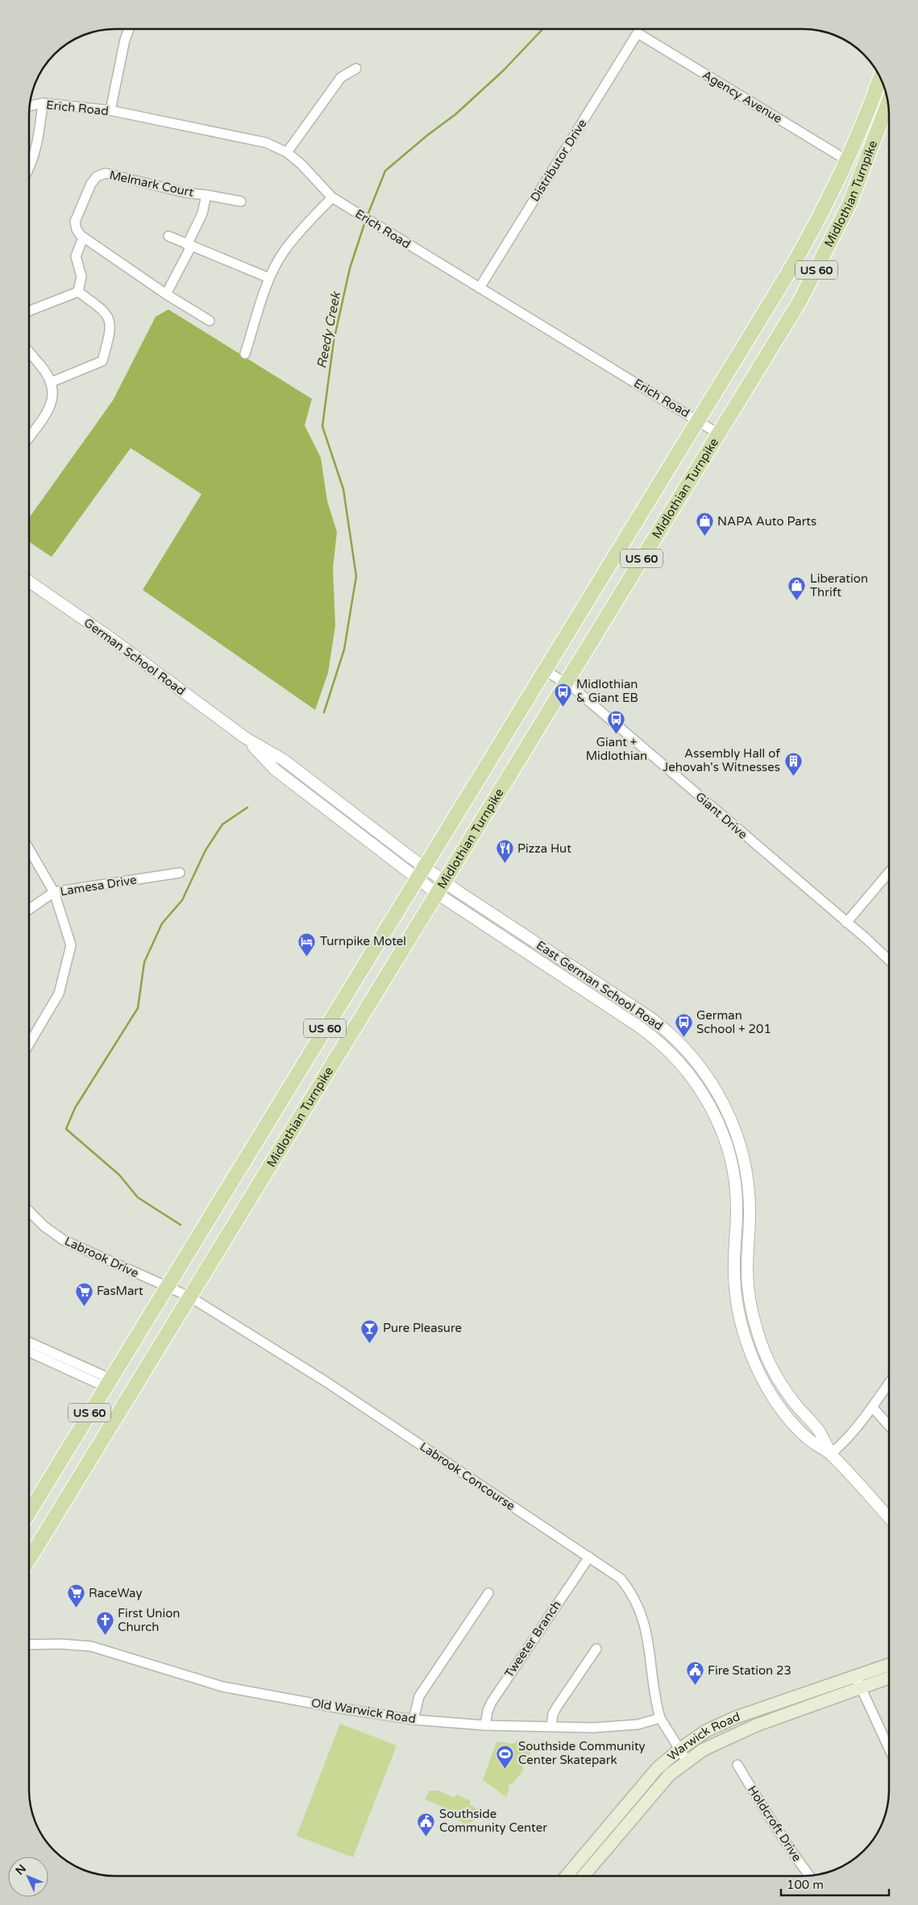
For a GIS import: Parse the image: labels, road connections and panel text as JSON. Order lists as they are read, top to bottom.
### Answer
{
  "streets": {
    "main road": ["Midlothian Turnpike", "US 60", "Warwick Road"],
    "street": [
      "Agency Avenue",
      "Erich Road",
      "Distributor Drive",
      "Melmark Court",
      "German School Road",
      "Giant Drive",
      "Lamesa Drive",
      "East German School Road",
      "Labrook Drive",
      "Labrook Concourse",
      "Tweeter Branch",
      "Old Warwick Road",
      "Holdcroft Drive"
    ]
  },
  "crossings": [
    ["Agency Avenue", "Distributor Drive"],
    ["Agency Avenue", "Midlothian Turnpike"],
    ["Erich Road", "Distributor Drive"],
    ["Erich Road", "Midlothian Turnpike"],
    ["Midlothian Turnpike", "German School Road"],
    ["Midlothian Turnpike", "Giant Drive"],
    ["Midlothian Turnpike", "East German School Road"],
    ["Midlothian Turnpike", "Labrook Drive"],
    ["Midlothian Turnpike", "Labrook Concourse"],
    ["German School Road", "East German School Road"],
    ["Labrook Drive", "Labrook Concourse"],
    ["Labrook Concourse", "Tweeter Branch"],
    ["Labrook Concourse", "Old Warwick Road"],
    ["Tweeter Branch", "Old Warwick Road"]
  ],
  "water": ["Reedy Creek"],
  "places": {
    "shop": ["NAPA Auto Parts", "Liberation Thrift"],
    "bus stop": ["Midlothian & Giant EB", "Giant + Midlothian", "German School + 201"],
    "building": ["Assembly Hall of Jehovah's Witnesses"],
    "restaurant": ["Pizza Hut"],
    "hotel": ["Turnpike Motel"],
    "supermarket": ["FasMart", "RaceWay"],
    "bar": ["Pure Pleasure"],
    "church": ["First Union Church"],
    "public building": ["Fire Station 23", "Southside Community Center"],
    "sports": ["Southside Community Center Skatepark"]
  },
  "scale_bar": "100 m",
  "north": "top left"
}
